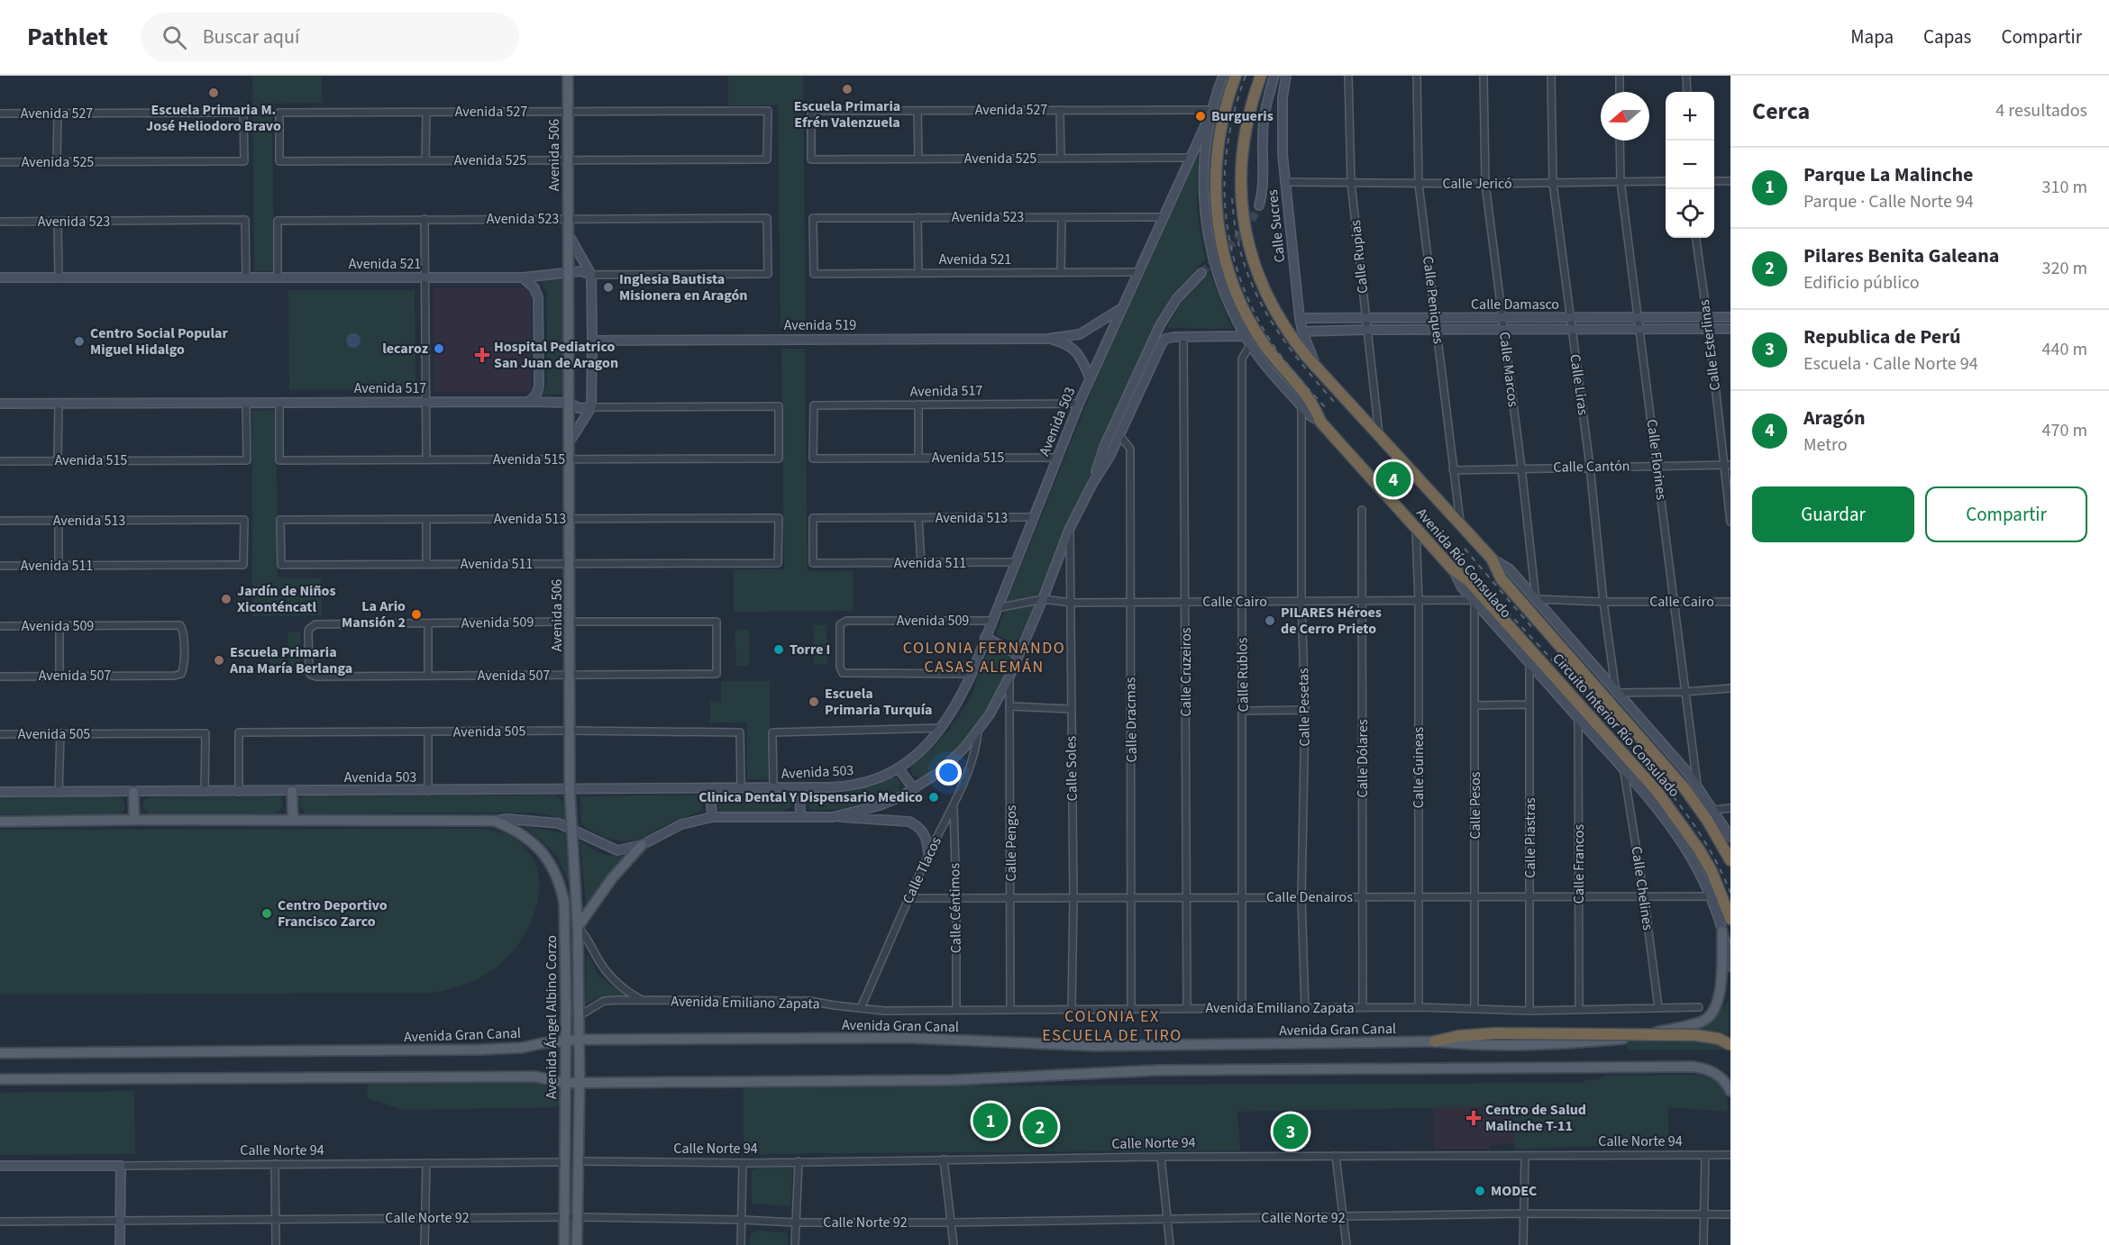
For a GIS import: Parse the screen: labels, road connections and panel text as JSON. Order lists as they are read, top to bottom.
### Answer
{
  "streets": {
    "highway": ["Avenida Río Consulado", "Circuito Interior Río Consulado"],
    "main road": ["Avenida 506", "Avenida Ángel Albino Corzo", "Avenida Gran Canal"],
    "street": [
      "Avenida 527",
      "Avenida 525",
      "Calle Jericó",
      "Avenida 523",
      "Calle Sucres",
      "Calle Rupias",
      "Avenida 521",
      "Calle Peniques",
      "Calle Damasco",
      "Avenida 519",
      "Calle Esterlinas",
      "Calle Marcos",
      "Calle Liras",
      "Avenida 517",
      "Avenida 503",
      "Avenida 515",
      "Calle Florines",
      "Calle Cantón",
      "Avenida 513",
      "Avenida 511",
      "Calle Cairo",
      "Avenida 509",
      "Calle Cruzeiros",
      "Calle Rublos",
      "Avenida 507",
      "Calle Pesetas",
      "Calle Dracmas",
      "Avenida 505",
      "Calle Dólares",
      "Calle Guineas",
      "Calle Soles",
      "Calle Pesos",
      "Calle Piastras",
      "Calle Pengos",
      "Calle Francos",
      "Calle Tlacos",
      "Calle Chelines",
      "Calle Denairos",
      "Calle Céntimos",
      "Avenida Emiliano Zapata",
      "Calle Norte 94",
      "Calle Norte 92"
    ]
  },
  "crossings": [
    ["Avenida 527", "Avenida 506"],
    ["Avenida 527", "Avenida 525"],
    ["Avenida 527", "Avenida 503"],
    ["Avenida 527", "Avenida Río Consulado"],
    ["Avenida 506", "Avenida 525"],
    ["Avenida 506", "Avenida 523"],
    ["Avenida 506", "Avenida 521"],
    ["Avenida 506", "Avenida 519"],
    ["Avenida 506", "Avenida 517"],
    ["Avenida 506", "Avenida 503"],
    ["Avenida 506", "Avenida 515"],
    ["Avenida 506", "Avenida 513"],
    ["Avenida 506", "Avenida 511"],
    ["Avenida 506", "Avenida 509"],
    ["Avenida 506", "Avenida 507"],
    ["Avenida 506", "Avenida 505"],
    ["Avenida 506", "Avenida Ángel Albino Corzo"],
    ["Avenida 525", "Avenida 503"],
    ["Calle Jericó", "Calle Sucres"],
    ["Calle Jericó", "Calle Rupias"],
    ["Calle Jericó", "Calle Peniques"],
    ["Calle Jericó", "Calle Marcos"],
    ["Calle Jericó", "Calle Liras"],
    ["Calle Jericó", "Calle Florines"],
    ["Avenida 523", "Avenida 521"],
    ["Avenida 523", "Avenida 503"],
    ["Calle Sucres", "Calle Damasco"],
    ["Calle Sucres", "Avenida Río Consulado"],
    ["Calle Rupias", "Calle Damasco"],
    ["Calle Rupias", "Avenida Río Consulado"],
    ["Avenida 521", "Avenida 503"],
    ["Calle Peniques", "Calle Damasco"],
    ["Calle Peniques", "Calle Cantón"],
    ["Calle Peniques", "Avenida Río Consulado"],
    ["Calle Damasco", "Calle Esterlinas"],
    ["Calle Damasco", "Calle Marcos"],
    ["Calle Damasco", "Calle Liras"],
    ["Calle Damasco", "Calle Florines"],
    ["Avenida 519", "Avenida 503"],
    ["Calle Esterlinas", "Calle Cantón"],
    ["Calle Marcos", "Calle Cantón"],
    ["Calle Marcos", "Avenida Río Consulado"],
    ["Calle Marcos", "Calle Cairo"],
    ["Calle Liras", "Calle Cantón"],
    ["Calle Liras", "Avenida Río Consulado"],
    ["Calle Liras", "Calle Cairo"],
    ["Avenida 517", "Avenida 503"],
    ["Avenida 517", "Avenida 515"],
    ["Avenida 503", "Avenida 515"],
    ["Avenida 503", "Avenida 513"],
    ["Avenida 503", "Avenida 511"],
    ["Avenida 503", "Avenida Río Consulado"],
    ["Avenida 503", "Calle Cairo"],
    ["Avenida 503", "Avenida 509"],
    ["Avenida 503", "Avenida 505"],
    ["Avenida 503", "Avenida Ángel Albino Corzo"],
    ["Calle Florines", "Calle Cantón"],
    ["Calle Florines", "Avenida Río Consulado"],
    ["Calle Florines", "Calle Cairo"],
    ["Avenida 513", "Avenida 511"],
    ["Avenida Río Consulado", "Calle Cairo"],
    ["Avenida Río Consulado", "Calle Rublos"],
    ["Avenida Río Consulado", "Calle Pesetas"],
    ["Avenida Río Consulado", "Circuito Interior Río Consulado"],
    ["Avenida Río Consulado", "Calle Guineas"],
    ["Avenida Río Consulado", "Calle Pesos"],
    ["Avenida Río Consulado", "Calle Piastras"],
    ["Avenida Río Consulado", "Calle Francos"],
    ["Avenida Río Consulado", "Calle Chelines"],
    ["Avenida Río Consulado", "Calle Denairos"],
    ["Avenida Río Consulado", "Avenida Gran Canal"],
    ["Calle Cairo", "Calle Cruzeiros"],
    ["Calle Cairo", "Calle Rublos"],
    ["Calle Cairo", "Calle Pesetas"],
    ["Calle Cairo", "Calle Dracmas"],
    ["Calle Cairo", "Calle Dólares"],
    ["Calle Cairo", "Calle Guineas"],
    ["Calle Cairo", "Calle Soles"],
    ["Calle Cairo", "Calle Pesos"],
    ["Avenida 509", "Avenida 507"],
    ["Calle Cruzeiros", "Calle Denairos"],
    ["Calle Cruzeiros", "Avenida Emiliano Zapata"],
    ["Calle Rublos", "Calle Denairos"],
    ["Calle Rublos", "Avenida Emiliano Zapata"],
    ["Calle Pesetas", "Calle Denairos"],
    ["Calle Pesetas", "Avenida Emiliano Zapata"],
    ["Calle Dracmas", "Calle Denairos"],
    ["Calle Dracmas", "Avenida Emiliano Zapata"],
    ["Calle Dólares", "Calle Denairos"],
    ["Calle Dólares", "Avenida Emiliano Zapata"],
    ["Calle Guineas", "Calle Denairos"],
    ["Calle Guineas", "Avenida Emiliano Zapata"],
    ["Calle Soles", "Calle Denairos"],
    ["Calle Soles", "Avenida Emiliano Zapata"],
    ["Calle Pesos", "Calle Denairos"],
    ["Calle Pesos", "Avenida Emiliano Zapata"],
    ["Calle Piastras", "Calle Denairos"],
    ["Calle Piastras", "Avenida Emiliano Zapata"],
    ["Calle Pengos", "Calle Denairos"],
    ["Calle Pengos", "Avenida Emiliano Zapata"],
    ["Calle Francos", "Calle Denairos"],
    ["Calle Francos", "Avenida Emiliano Zapata"],
    ["Calle Tlacos", "Calle Denairos"],
    ["Calle Tlacos", "Calle Céntimos"],
    ["Calle Tlacos", "Avenida Emiliano Zapata"],
    ["Calle Chelines", "Calle Denairos"],
    ["Calle Chelines", "Avenida Emiliano Zapata"],
    ["Calle Denairos", "Calle Céntimos"],
    ["Calle Céntimos", "Avenida Emiliano Zapata"],
    ["Avenida Emiliano Zapata", "Avenida Ángel Albino Corzo"],
    ["Avenida Ángel Albino Corzo", "Avenida Gran Canal"],
    ["Avenida Ángel Albino Corzo", "Calle Norte 94"],
    ["Avenida Ángel Albino Corzo", "Calle Norte 92"]
  ],
  "districts": ["COLONIA FERNANDO CASAS ALEMÁN", "COLONIA EX ESCUELA DE TIRO"],
  "places": {
    "other": [
      "Escuela Primaria Efrén Valenzuela",
      "Escuela Primaria M. José Heliodoro Bravo",
      "Burgueris",
      "Inglesia Bautista Misionera en Aragón",
      "Centro Social Popular Miguel Hidalgo",
      "lecaroz",
      "Jardín de Niños Xiconténcatl",
      "La Ario Mansión 2",
      "PILARES Héroes de Cerro Prieto",
      "Torre I",
      "Escuela Primaria Ana María Berlanga",
      "Escuela Primaria Turquía",
      "Clinica Dental Y Dispensario Medico",
      "Centro Deportivo Francisco Zarco",
      "MODEC"
    ],
    "health": ["Hospital Pediatrico San Juan de Aragon", "Centro de Salud Malinche T-11"]
  },
  "north": "left",
  "page": {
    "header": "Pathlet",
    "search": "Buscar aquí",
    "nav": ["Mapa", "Capas", "Compartir"],
    "heading": ["Cerca", "4 resultados"],
    "map_buttons": ["+", "−"],
    "list": [
      {
        "mark": "1",
        "name": "Parque La Malinche",
        "note": "Parque · Calle Norte 94",
        "value": "310 m"
      },
      {
        "mark": "2",
        "name": "Pilares Benita Galeana",
        "note": "Edificio público",
        "value": "320 m"
      },
      {
        "mark": "3",
        "name": "Republica de Perú",
        "note": "Escuela · Calle Norte 94",
        "value": "440 m"
      },
      {
        "mark": "4",
        "name": "Aragón",
        "note": "Metro",
        "value": "470 m"
      }
    ],
    "pins": [
      "4",
      "1",
      "2",
      "3"
    ],
    "buttons": ["Guardar", "Compartir"]
  }
}
